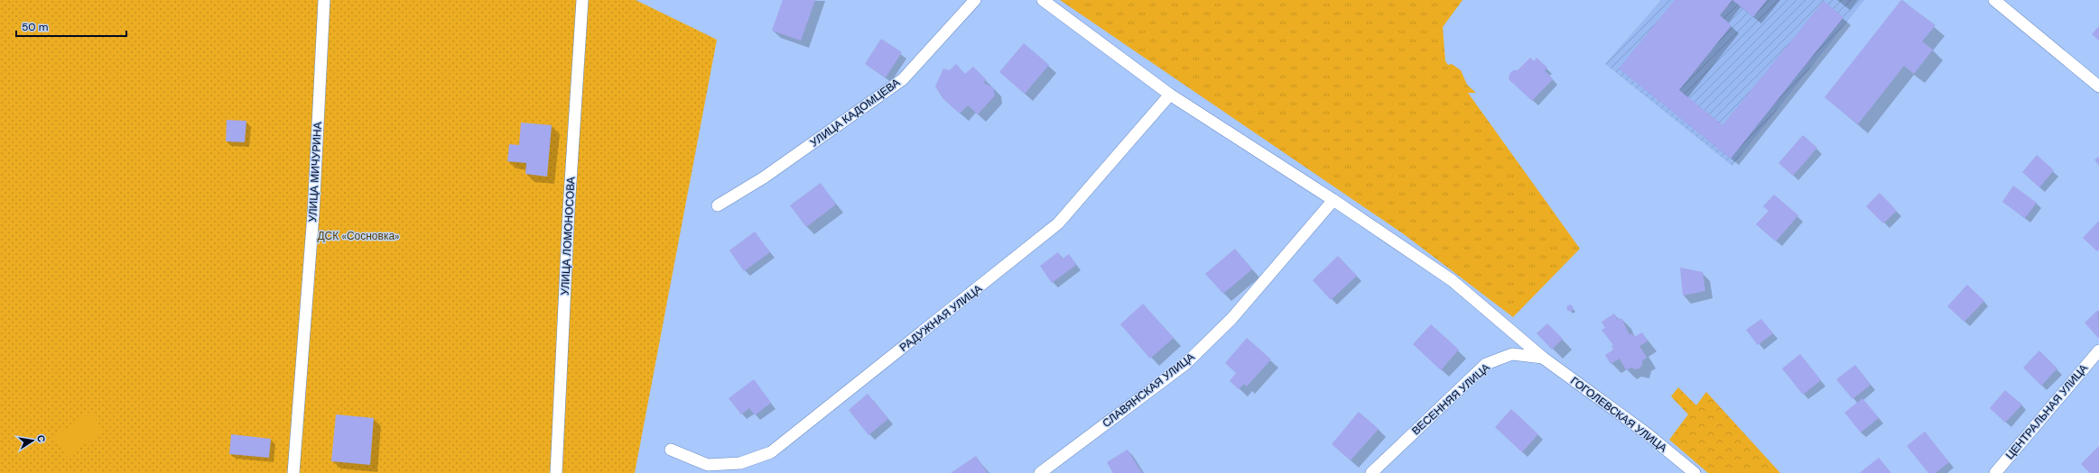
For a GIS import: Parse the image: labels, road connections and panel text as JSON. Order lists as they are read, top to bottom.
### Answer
{
  "streets": {
    "street": [
      "УЛИЦА КАДОМЦЕВА",
      "УЛИЦА МИЧУРИНА",
      "УЛИЦА ЛОМОНОСОВА",
      "РАДУЖНАЯ УЛИЦА",
      "СЛАВЯНСКАЯ УЛИЦА",
      "ВЕСЕННЯЯ УЛИЦА",
      "ЦЕНТРАЛЬНАЯ УЛИЦА",
      "ГОГОЛЕВСКАЯ УЛИЦА"
    ]
  },
  "crossings": [
    ["РАДУЖНАЯ УЛИЦА", "ГОГОЛЕВСКАЯ УЛИЦА"],
    ["СЛАВЯНСКАЯ УЛИЦА", "ГОГОЛЕВСКАЯ УЛИЦА"],
    ["ВЕСЕННЯЯ УЛИЦА", "ГОГОЛЕВСКАЯ УЛИЦА"]
  ],
  "parks": ["ДСК «Сосновка»"],
  "scale_bar": "50 m",
  "north": "right"
}
